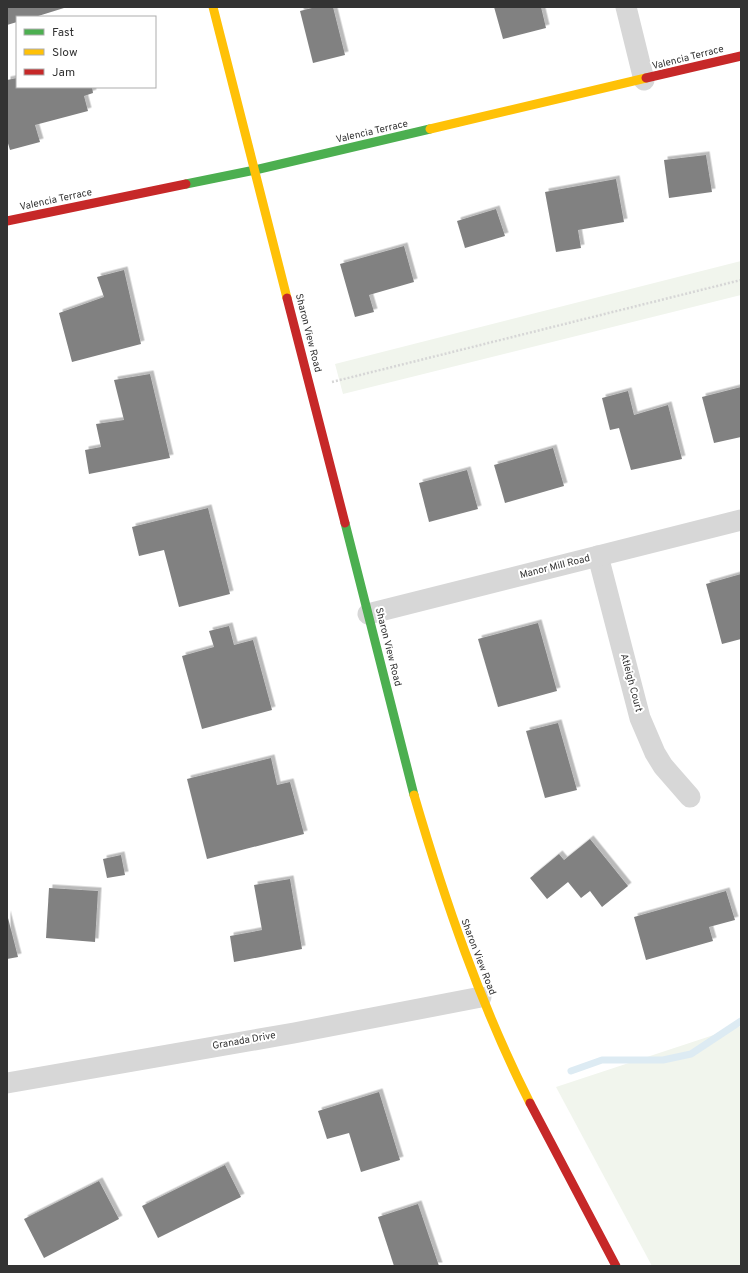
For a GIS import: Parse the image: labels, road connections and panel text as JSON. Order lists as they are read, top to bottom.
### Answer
{
  "streets": {
    "street": [
      "Valencia Terrace",
      "Sharon View Road",
      "Manor Mill Road",
      "Atleigh Court",
      "Granada Drive"
    ]
  },
  "crossings": [
    ["Valencia Terrace", "Sharon View Road"],
    ["Sharon View Road", "Manor Mill Road"],
    ["Sharon View Road", "Granada Drive"],
    ["Manor Mill Road", "Atleigh Court"]
  ],
  "legend": ["Fast", "Slow", "Jam"]
}
